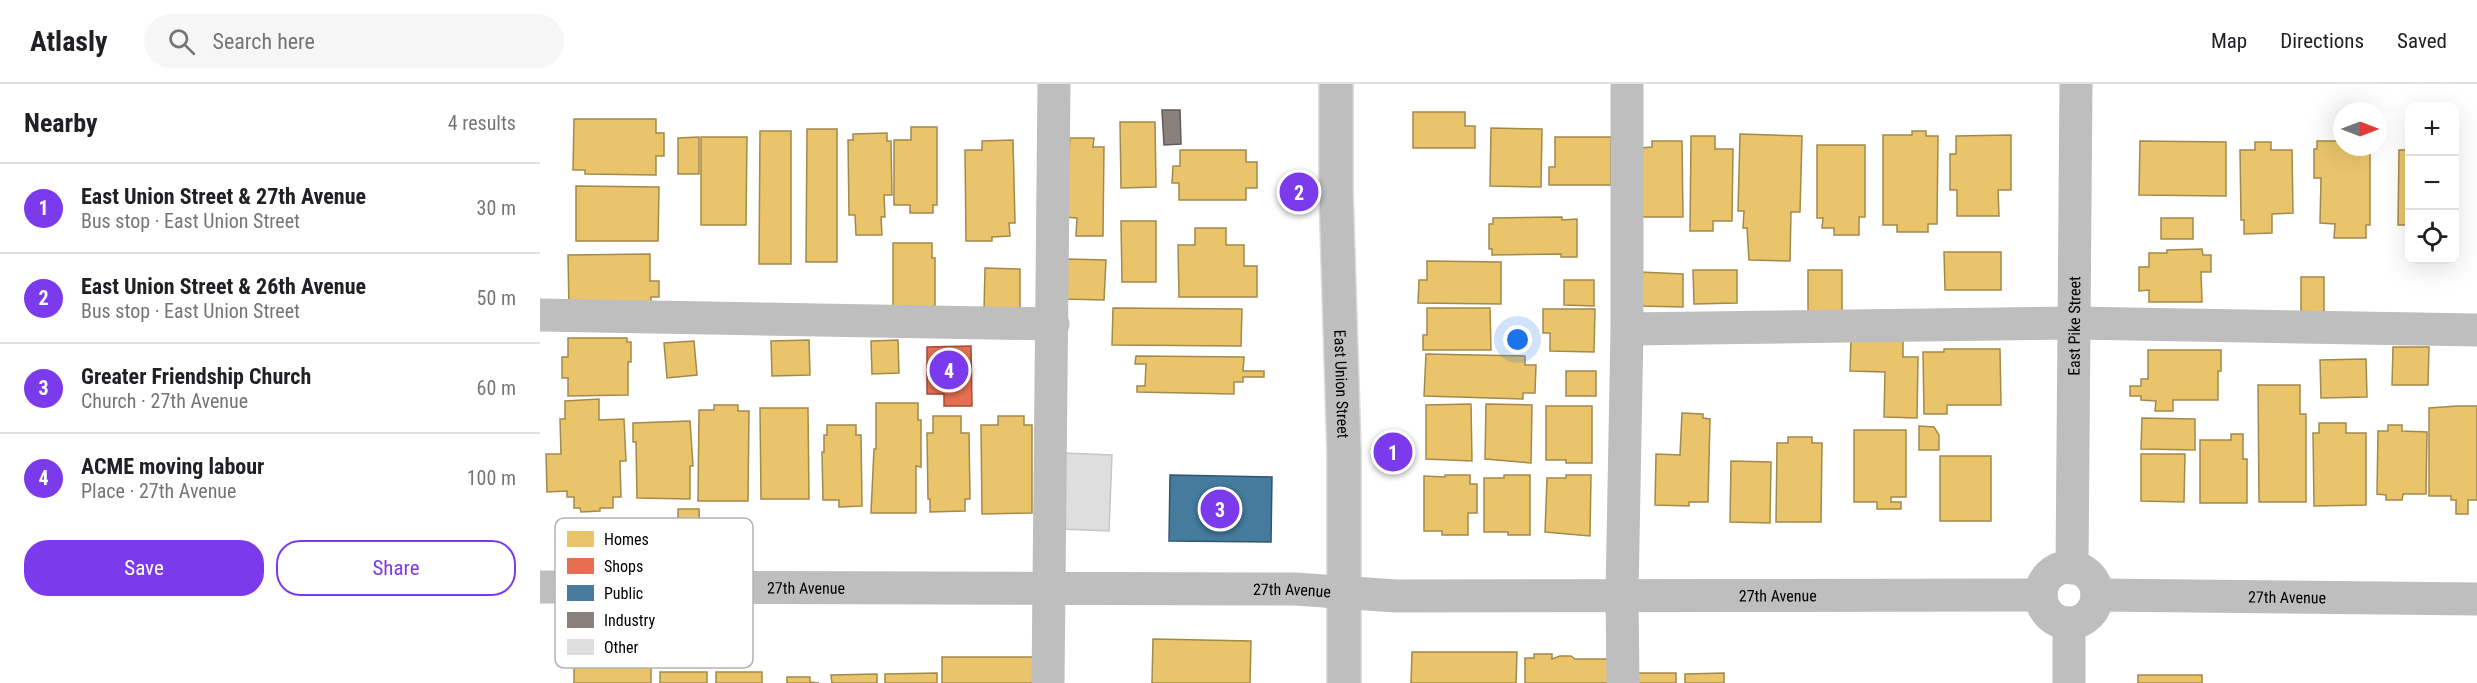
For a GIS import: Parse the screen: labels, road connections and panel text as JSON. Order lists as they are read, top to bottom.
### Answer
{
  "streets": {
    "street": ["East Pike Street", "East Union Street", "27th Avenue"]
  },
  "crossings": [
    ["East Pike Street", "27th Avenue"],
    ["East Union Street", "27th Avenue"]
  ],
  "legend": [
    "Homes",
    "Shops",
    "Public",
    "Industry",
    "Other"
  ],
  "north": "right",
  "page": {
    "header": "Atlasly",
    "search": "Search here",
    "nav": ["Map", "Directions", "Saved"],
    "heading": ["Nearby", "4 results"],
    "map_buttons": ["+", "−"],
    "list": [
      {
        "mark": "1",
        "name": "East Union Street & 27th Avenue",
        "note": "Bus stop · East Union Street",
        "value": "30 m"
      },
      {
        "mark": "2",
        "name": "East Union Street & 26th Avenue",
        "note": "Bus stop · East Union Street",
        "value": "50 m"
      },
      {
        "mark": "3",
        "name": "Greater Friendship Church",
        "note": "Church · 27th Avenue",
        "value": "60 m"
      },
      {
        "mark": "4",
        "name": "ACME moving labour",
        "note": "Place · 27th Avenue",
        "value": "100 m"
      }
    ],
    "pins": [
      "2",
      "4",
      "1",
      "3"
    ],
    "buttons": ["Save", "Share"]
  }
}
